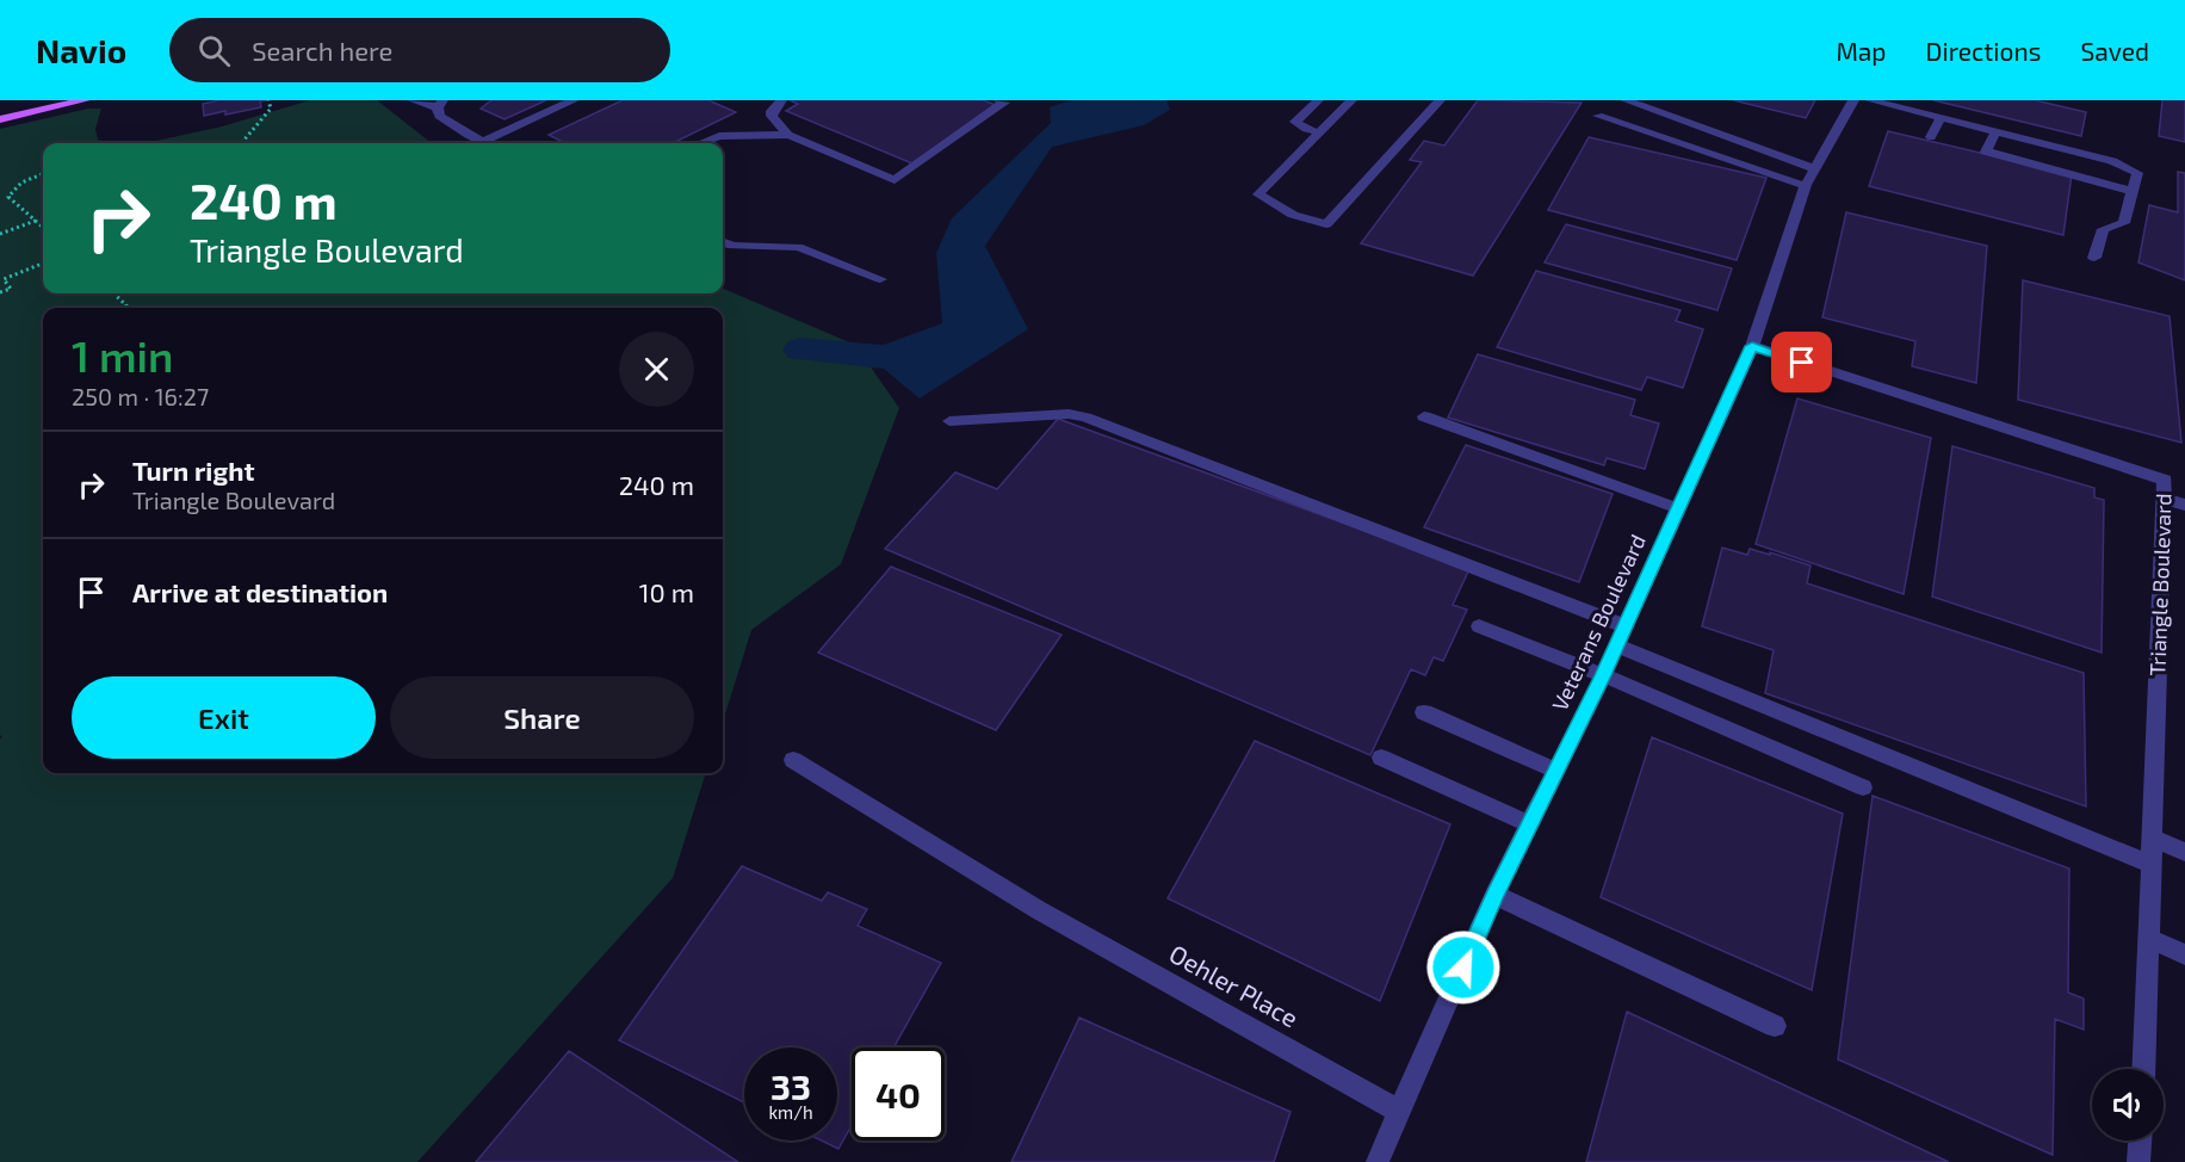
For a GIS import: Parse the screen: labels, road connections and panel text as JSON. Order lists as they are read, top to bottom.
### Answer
{
  "streets": {
    "street": ["Triangle Boulevard", "Veterans Boulevard", "Oehler Place"]
  },
  "crossings": [
    ["Triangle Boulevard", "Veterans Boulevard"],
    ["Veterans Boulevard", "Oehler Place"]
  ],
  "page": {
    "header": "Navio",
    "search": "Search here",
    "nav": ["Map", "Directions", "Saved"],
    "turn": ["240 m", "Triangle Boulevard"],
    "heading": ["1 min", "250 m · 16:27"],
    "list": [
      {
        "name": "Turn right",
        "note": "Triangle Boulevard",
        "value": "240 m"
      },
      {
        "name": "Arrive at destination",
        "value": "10 m"
      }
    ],
    "buttons": ["Exit", "Share"],
    "speed": "33 km/h",
    "limit": "40"
  }
}
